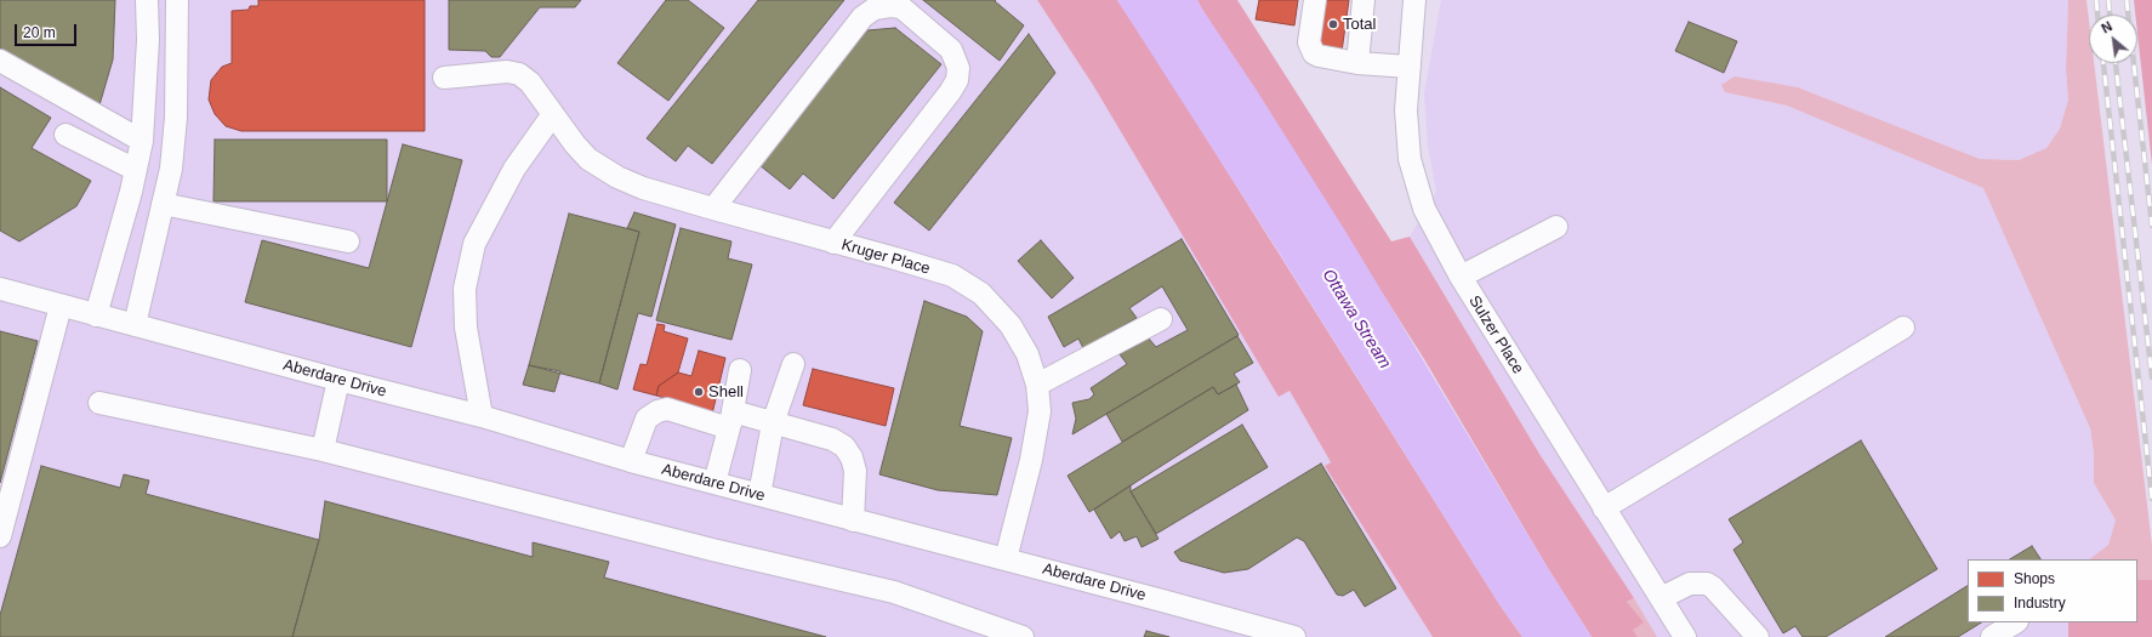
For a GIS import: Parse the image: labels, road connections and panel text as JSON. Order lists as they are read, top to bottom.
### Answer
{
  "streets": {
    "street": ["Kruger Place", "Sulzer Place", "Aberdare Drive"]
  },
  "crossings": [
    ["Kruger Place", "Aberdare Drive"]
  ],
  "water": ["Ottawa Stream"],
  "places": ["Total", "Shell"],
  "legend": ["Shops", "Industry"],
  "scale_bar": "20 m",
  "north": "top left"
}
